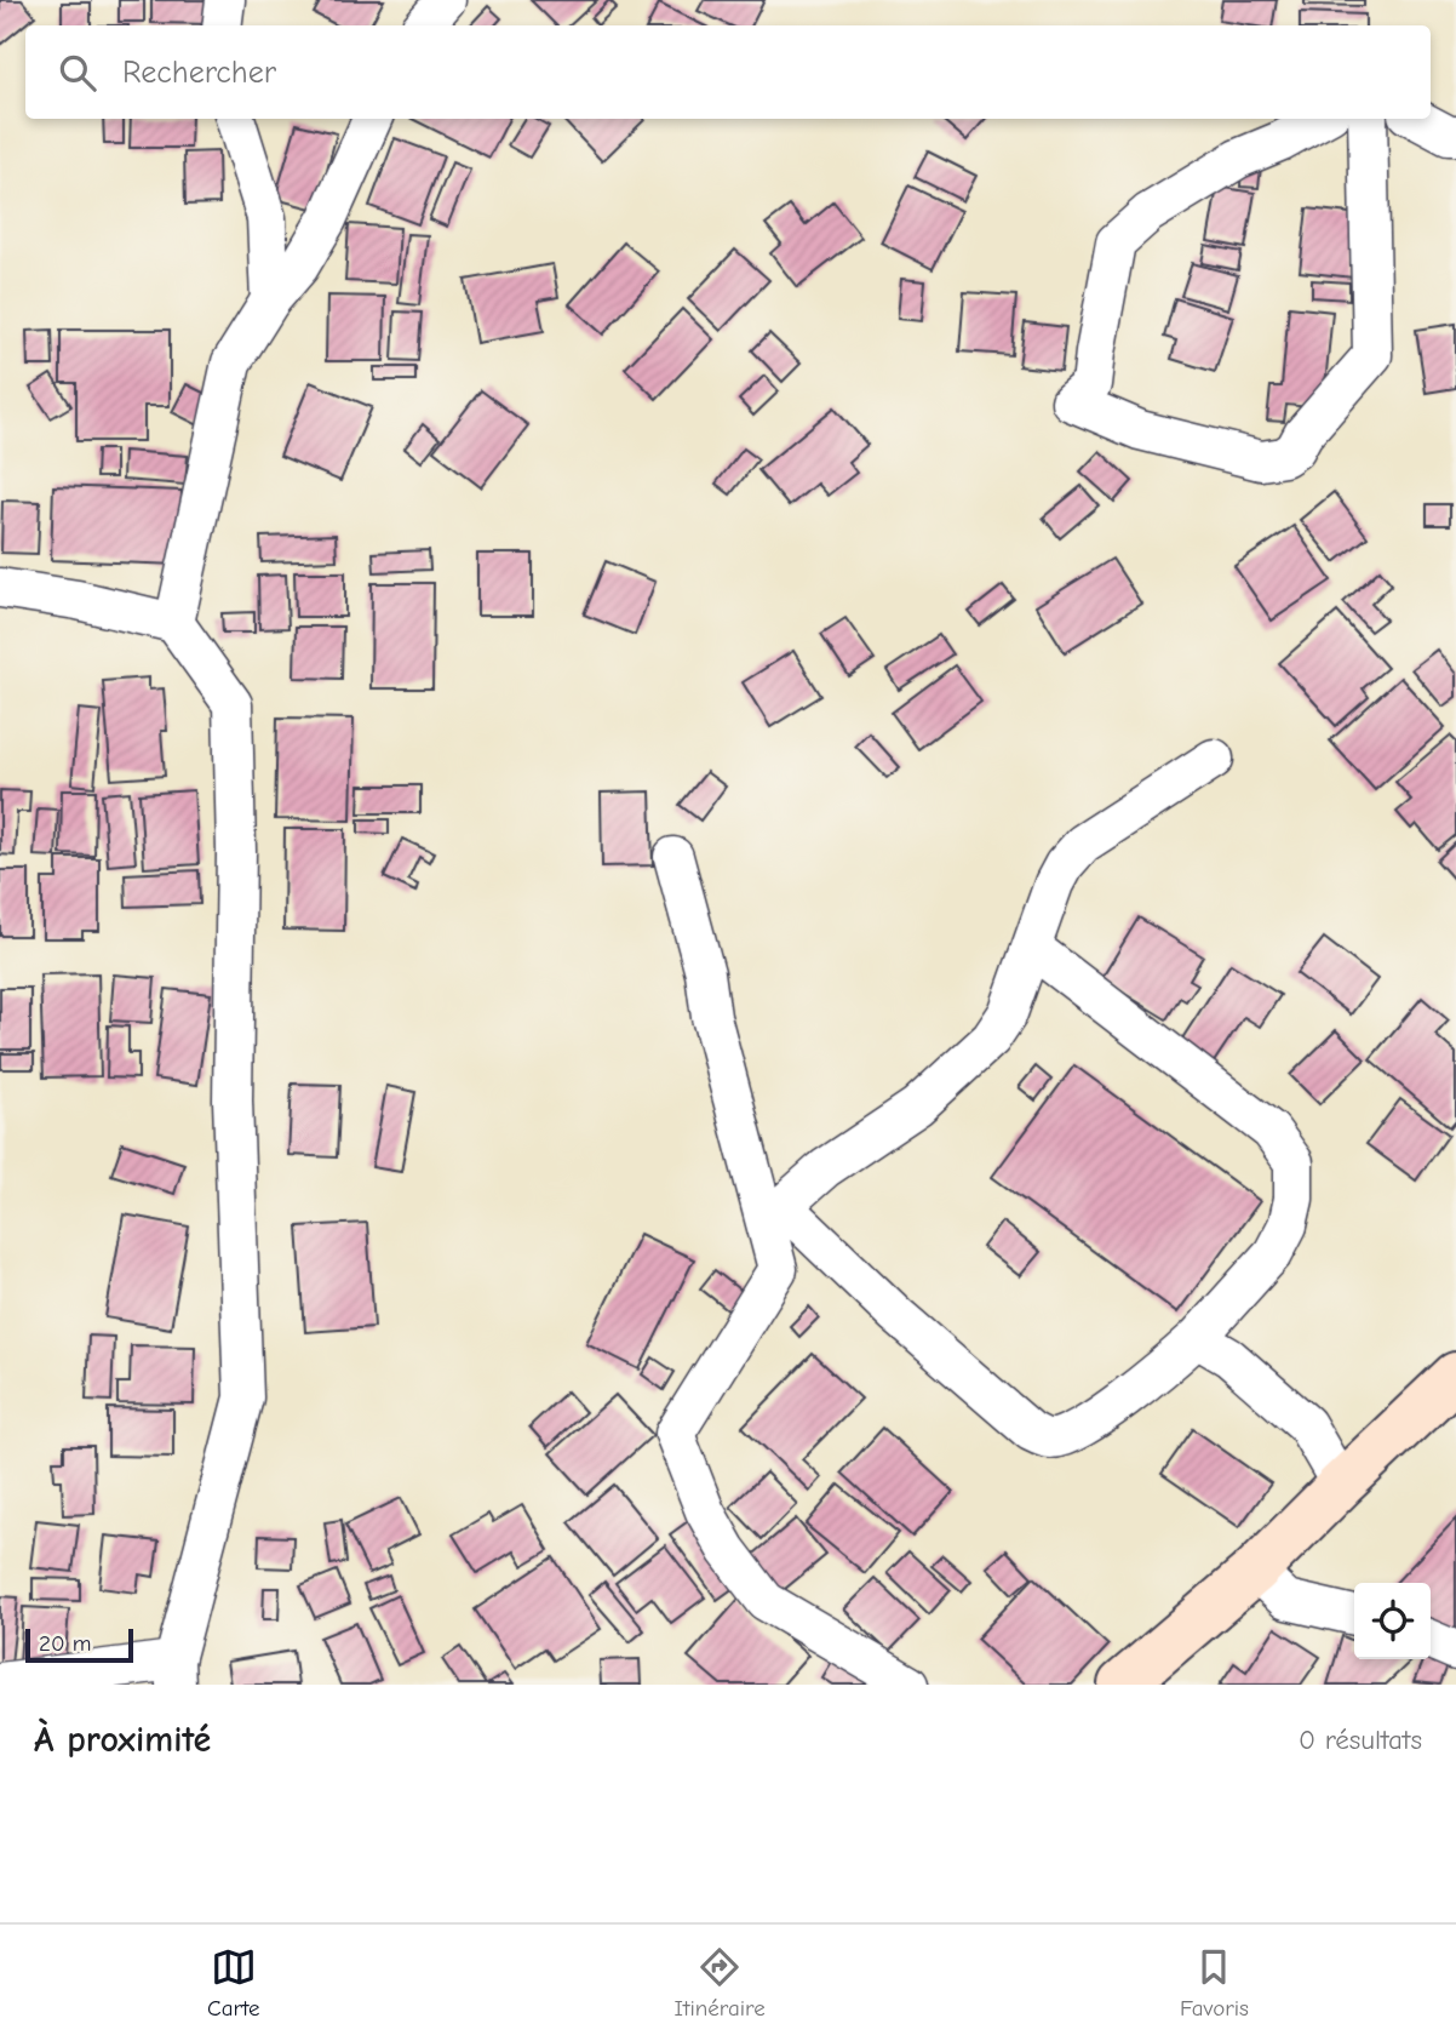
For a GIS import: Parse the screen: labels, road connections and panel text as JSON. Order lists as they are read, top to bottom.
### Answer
{
  "scale_bar": "20 m",
  "page": {
    "search": "Rechercher",
    "scale": "20 m",
    "heading": ["À proximité", "0 résultats"],
    "nav": ["Carte", "Itinéraire", "Favoris"]
  }
}
